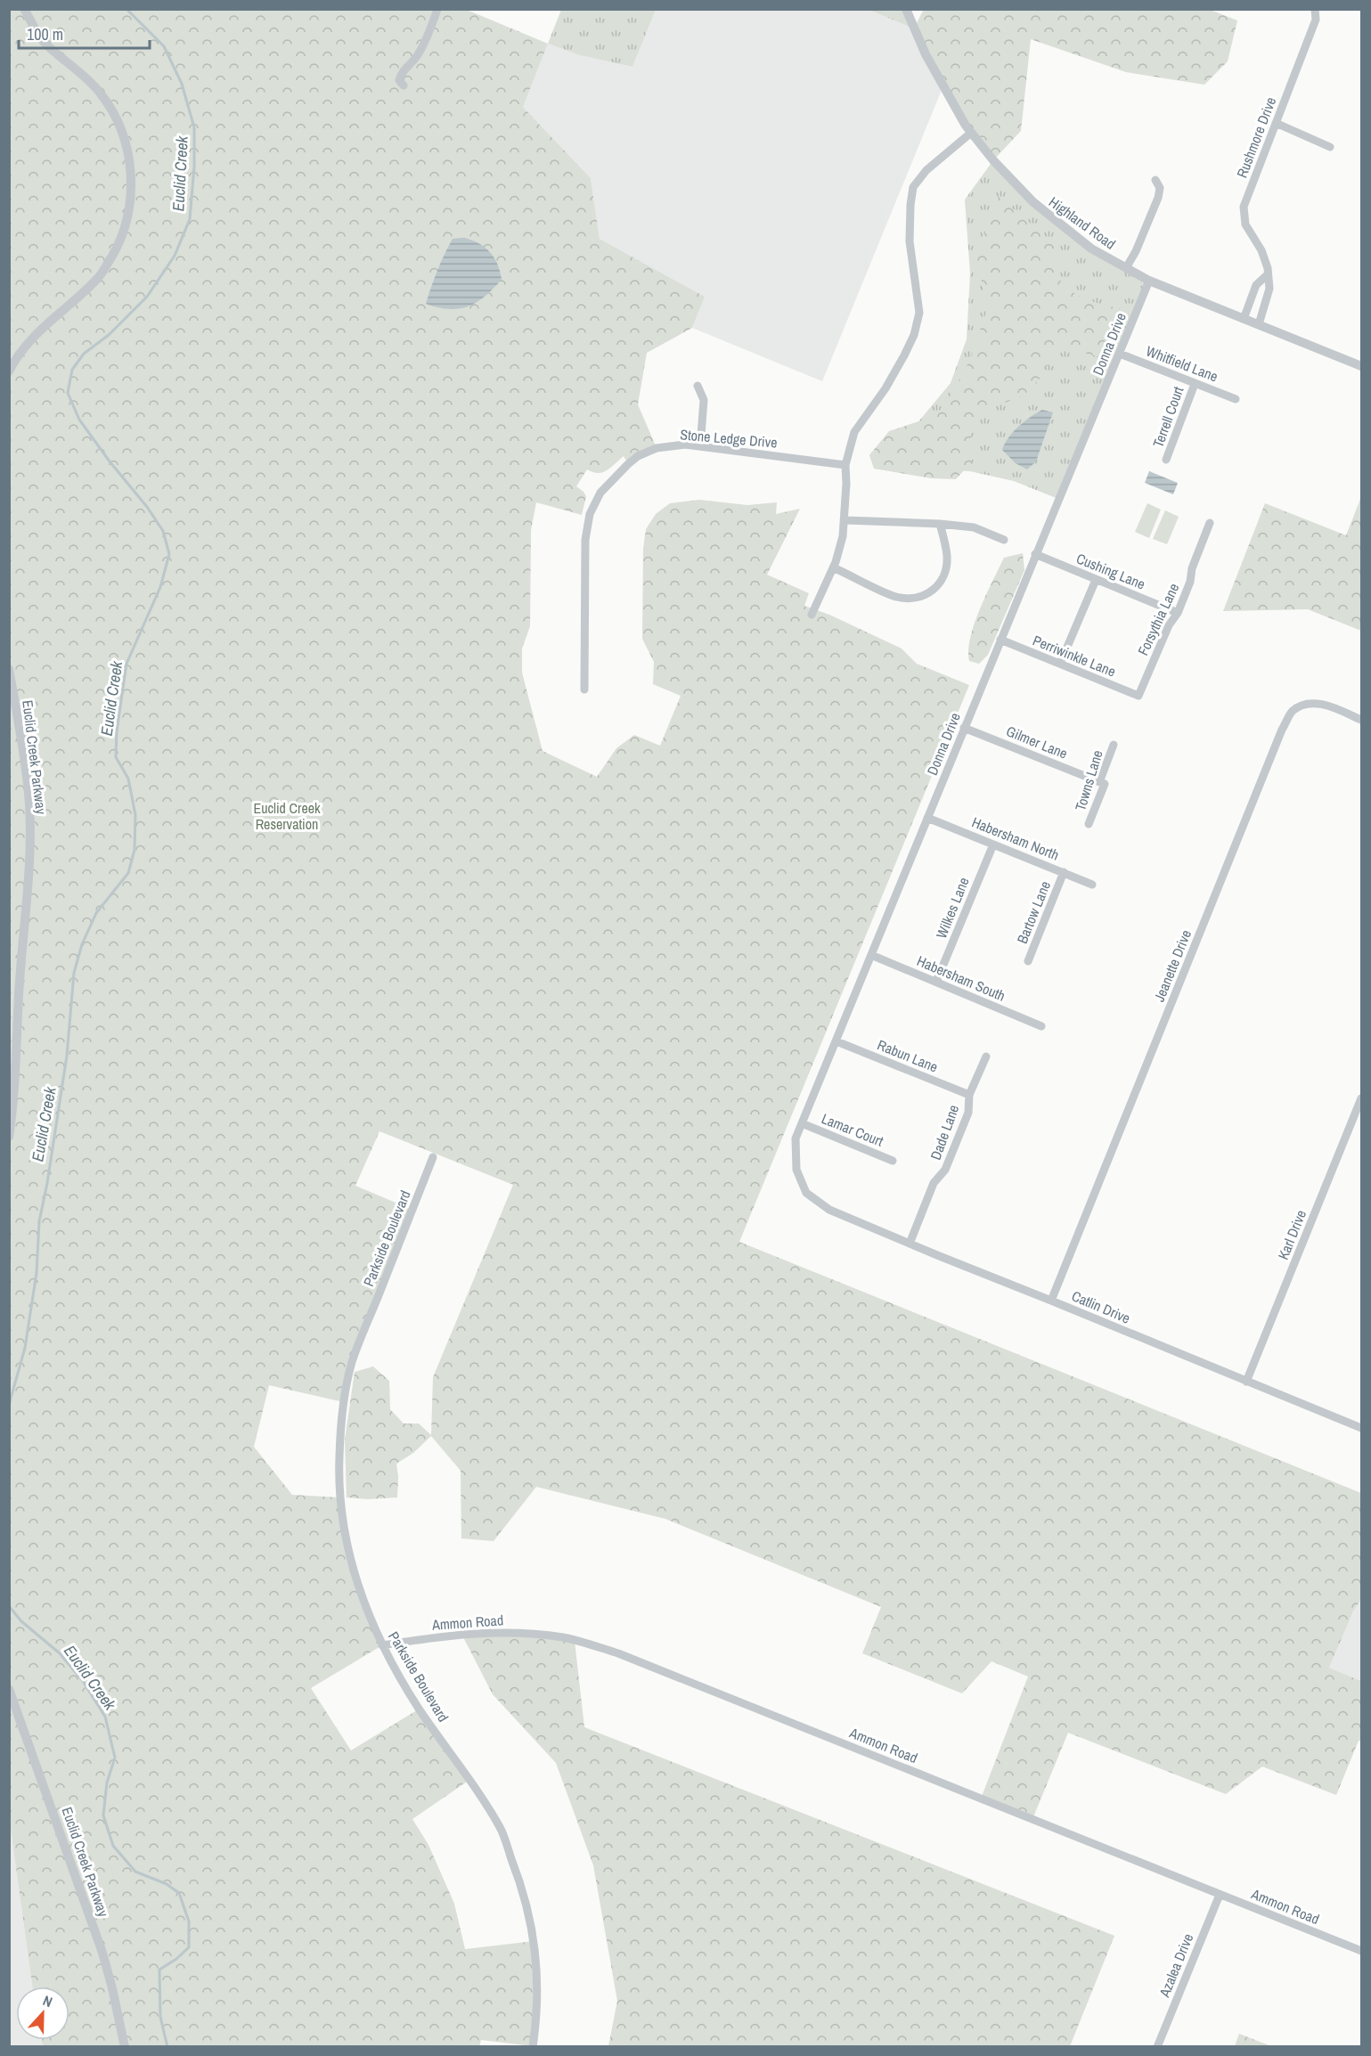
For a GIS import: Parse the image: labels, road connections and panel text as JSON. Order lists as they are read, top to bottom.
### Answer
{
  "streets": {
    "street": [
      "Rushmore Drive",
      "Highland Road",
      "Donna Drive",
      "Whitfield Lane",
      "Terrell Court",
      "Stone Ledge Drive",
      "Cushing Lane",
      "Forsythia Lane",
      "Perriwinkle Lane",
      "Gilmer Lane",
      "Euclid Creek Parkway",
      "Towns Lane",
      "Habersham North",
      "Wilkes Lane",
      "Bartow Lane",
      "Jeanette Drive",
      "Habersham South",
      "Rabun Lane",
      "Lamar Court",
      "Dade Lane",
      "Karl Drive",
      "Parkside Boulevard",
      "Catlin Drive",
      "Ammon Road",
      "Azalea Drive"
    ]
  },
  "crossings": [
    ["Rushmore Drive", "Highland Road"],
    ["Highland Road", "Donna Drive"],
    ["Donna Drive", "Whitfield Lane"],
    ["Donna Drive", "Cushing Lane"],
    ["Donna Drive", "Perriwinkle Lane"],
    ["Donna Drive", "Gilmer Lane"],
    ["Donna Drive", "Habersham North"],
    ["Donna Drive", "Habersham South"],
    ["Donna Drive", "Rabun Lane"],
    ["Donna Drive", "Lamar Court"],
    ["Donna Drive", "Catlin Drive"],
    ["Whitfield Lane", "Terrell Court"],
    ["Cushing Lane", "Forsythia Lane"],
    ["Forsythia Lane", "Perriwinkle Lane"],
    ["Gilmer Lane", "Towns Lane"],
    ["Habersham North", "Wilkes Lane"],
    ["Habersham North", "Bartow Lane"],
    ["Wilkes Lane", "Habersham South"],
    ["Jeanette Drive", "Catlin Drive"],
    ["Rabun Lane", "Dade Lane"],
    ["Dade Lane", "Catlin Drive"],
    ["Karl Drive", "Catlin Drive"],
    ["Parkside Boulevard", "Ammon Road"],
    ["Ammon Road", "Azalea Drive"]
  ],
  "water": ["Euclid Creek"],
  "parks": ["Euclid Creek Reservation"],
  "scale_bar": "100 m",
  "north": "top"
}
